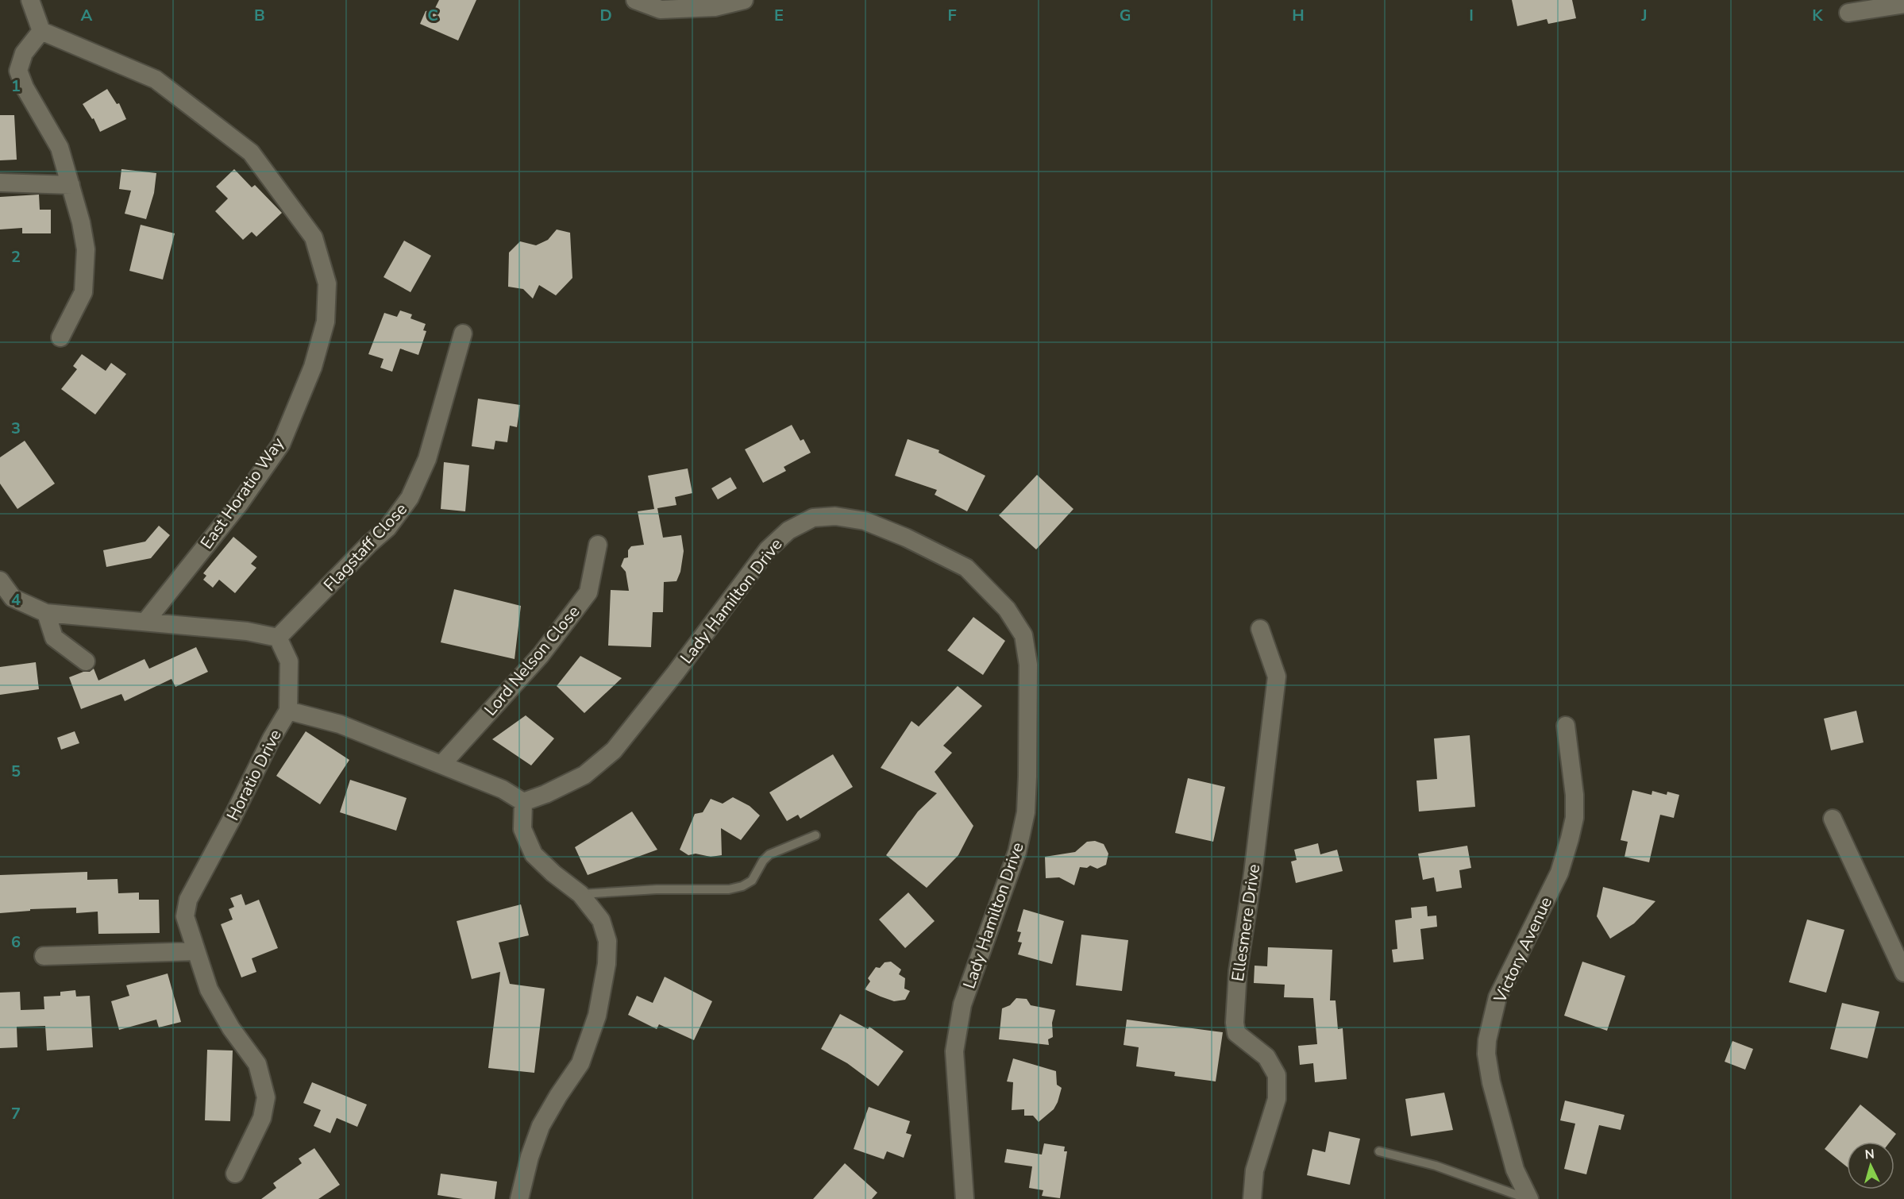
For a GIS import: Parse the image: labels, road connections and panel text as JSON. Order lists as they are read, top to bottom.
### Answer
{
  "streets": {
    "street": [
      "East Horatio Way",
      "Flagstaff Close",
      "Lady Hamilton Drive",
      "Lord Nelson Close",
      "Horatio Drive",
      "Ellesmere Drive",
      "Victory Avenue"
    ]
  },
  "crossings": [
    ["Flagstaff Close", "Horatio Drive"]
  ],
  "north": "top",
  "grid": {
    "columns": [
      "A",
      "B",
      "C",
      "D",
      "E",
      "F",
      "G",
      "H",
      "I",
      "J",
      "K"
    ],
    "rows": [
      "1",
      "2",
      "3",
      "4",
      "5",
      "6",
      "7"
    ]
  }
}
